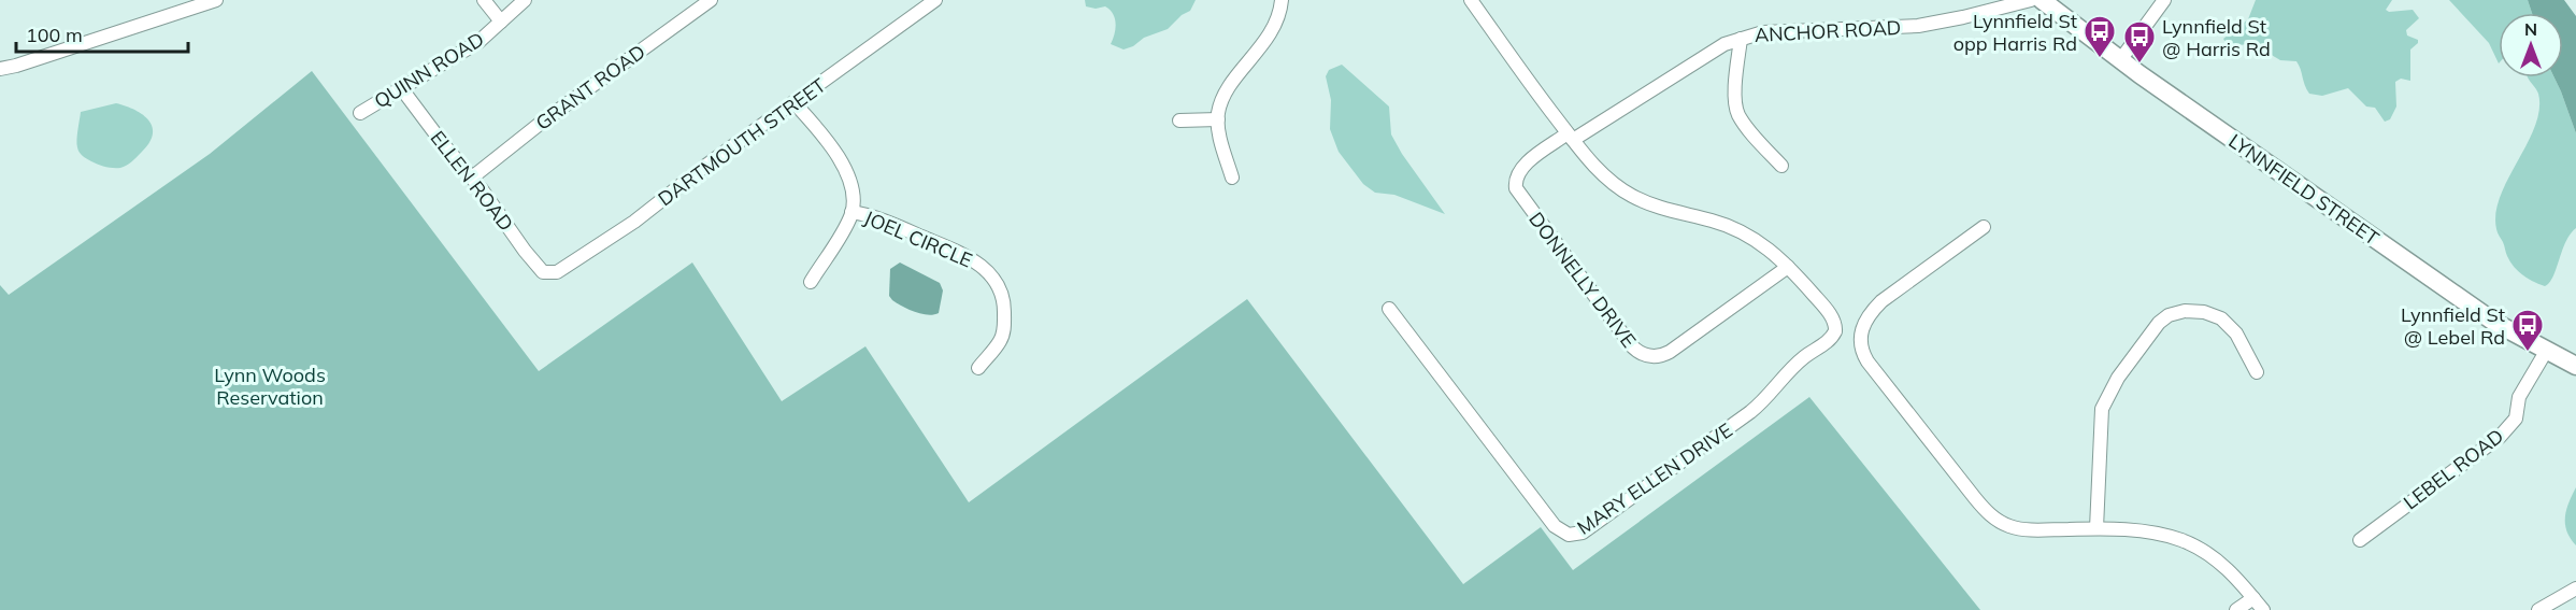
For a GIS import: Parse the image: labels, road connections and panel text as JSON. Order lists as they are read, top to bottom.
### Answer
{
  "streets": {
    "main road": ["LYNNFIELD STREET"],
    "street": [
      "ANCHOR ROAD",
      "QUINN ROAD",
      "GRANT ROAD",
      "DARTMOUTH STREET",
      "ELLEN ROAD",
      "JOEL CIRCLE",
      "DONNELLY DRIVE",
      "LEBEL ROAD",
      "MARY ELLEN DRIVE"
    ]
  },
  "crossings": [
    ["ANCHOR ROAD", "DONNELLY DRIVE"],
    ["QUINN ROAD", "ELLEN ROAD"],
    ["GRANT ROAD", "ELLEN ROAD"],
    ["DARTMOUTH STREET", "ELLEN ROAD"],
    ["LYNNFIELD STREET", "LEBEL ROAD"],
    ["DONNELLY DRIVE", "MARY ELLEN DRIVE"]
  ],
  "parks": ["Lynn Woods Reservation"],
  "places": {
    "bus stop": ["Lynnfield St opp Harris Rd", "Lynnfield St @ Harris Rd", "Lynnfield St @ Lebel Rd"]
  },
  "scale_bar": "100 m",
  "north": "top"
}
